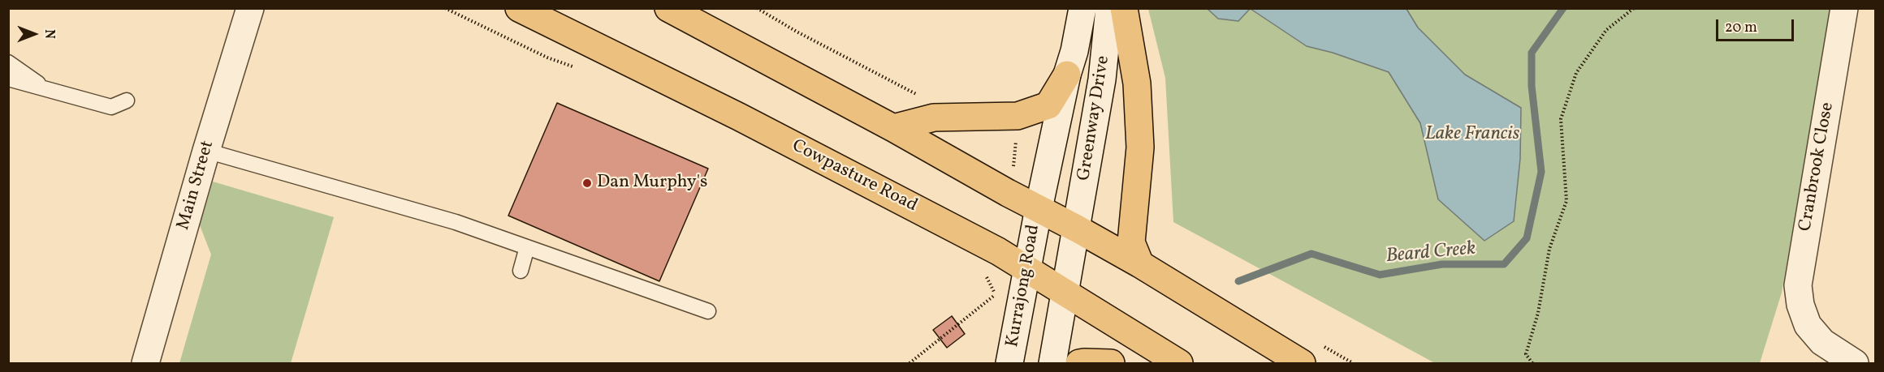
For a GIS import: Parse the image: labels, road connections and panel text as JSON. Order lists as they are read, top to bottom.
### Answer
{
  "streets": {
    "main road": ["Cowpasture Road"],
    "street": [
      "Greenway Drive",
      "Cranbrook Close",
      "Main Street",
      "Kurrajong Road"
    ]
  },
  "crossings": [
    ["Greenway Drive", "Kurrajong Road"],
    ["Cowpasture Road", "Kurrajong Road"]
  ],
  "water": ["Lake Francis", "Beard Creek"],
  "places": ["Dan Murphy's"],
  "scale_bar": "20 m",
  "north": "right"
}
